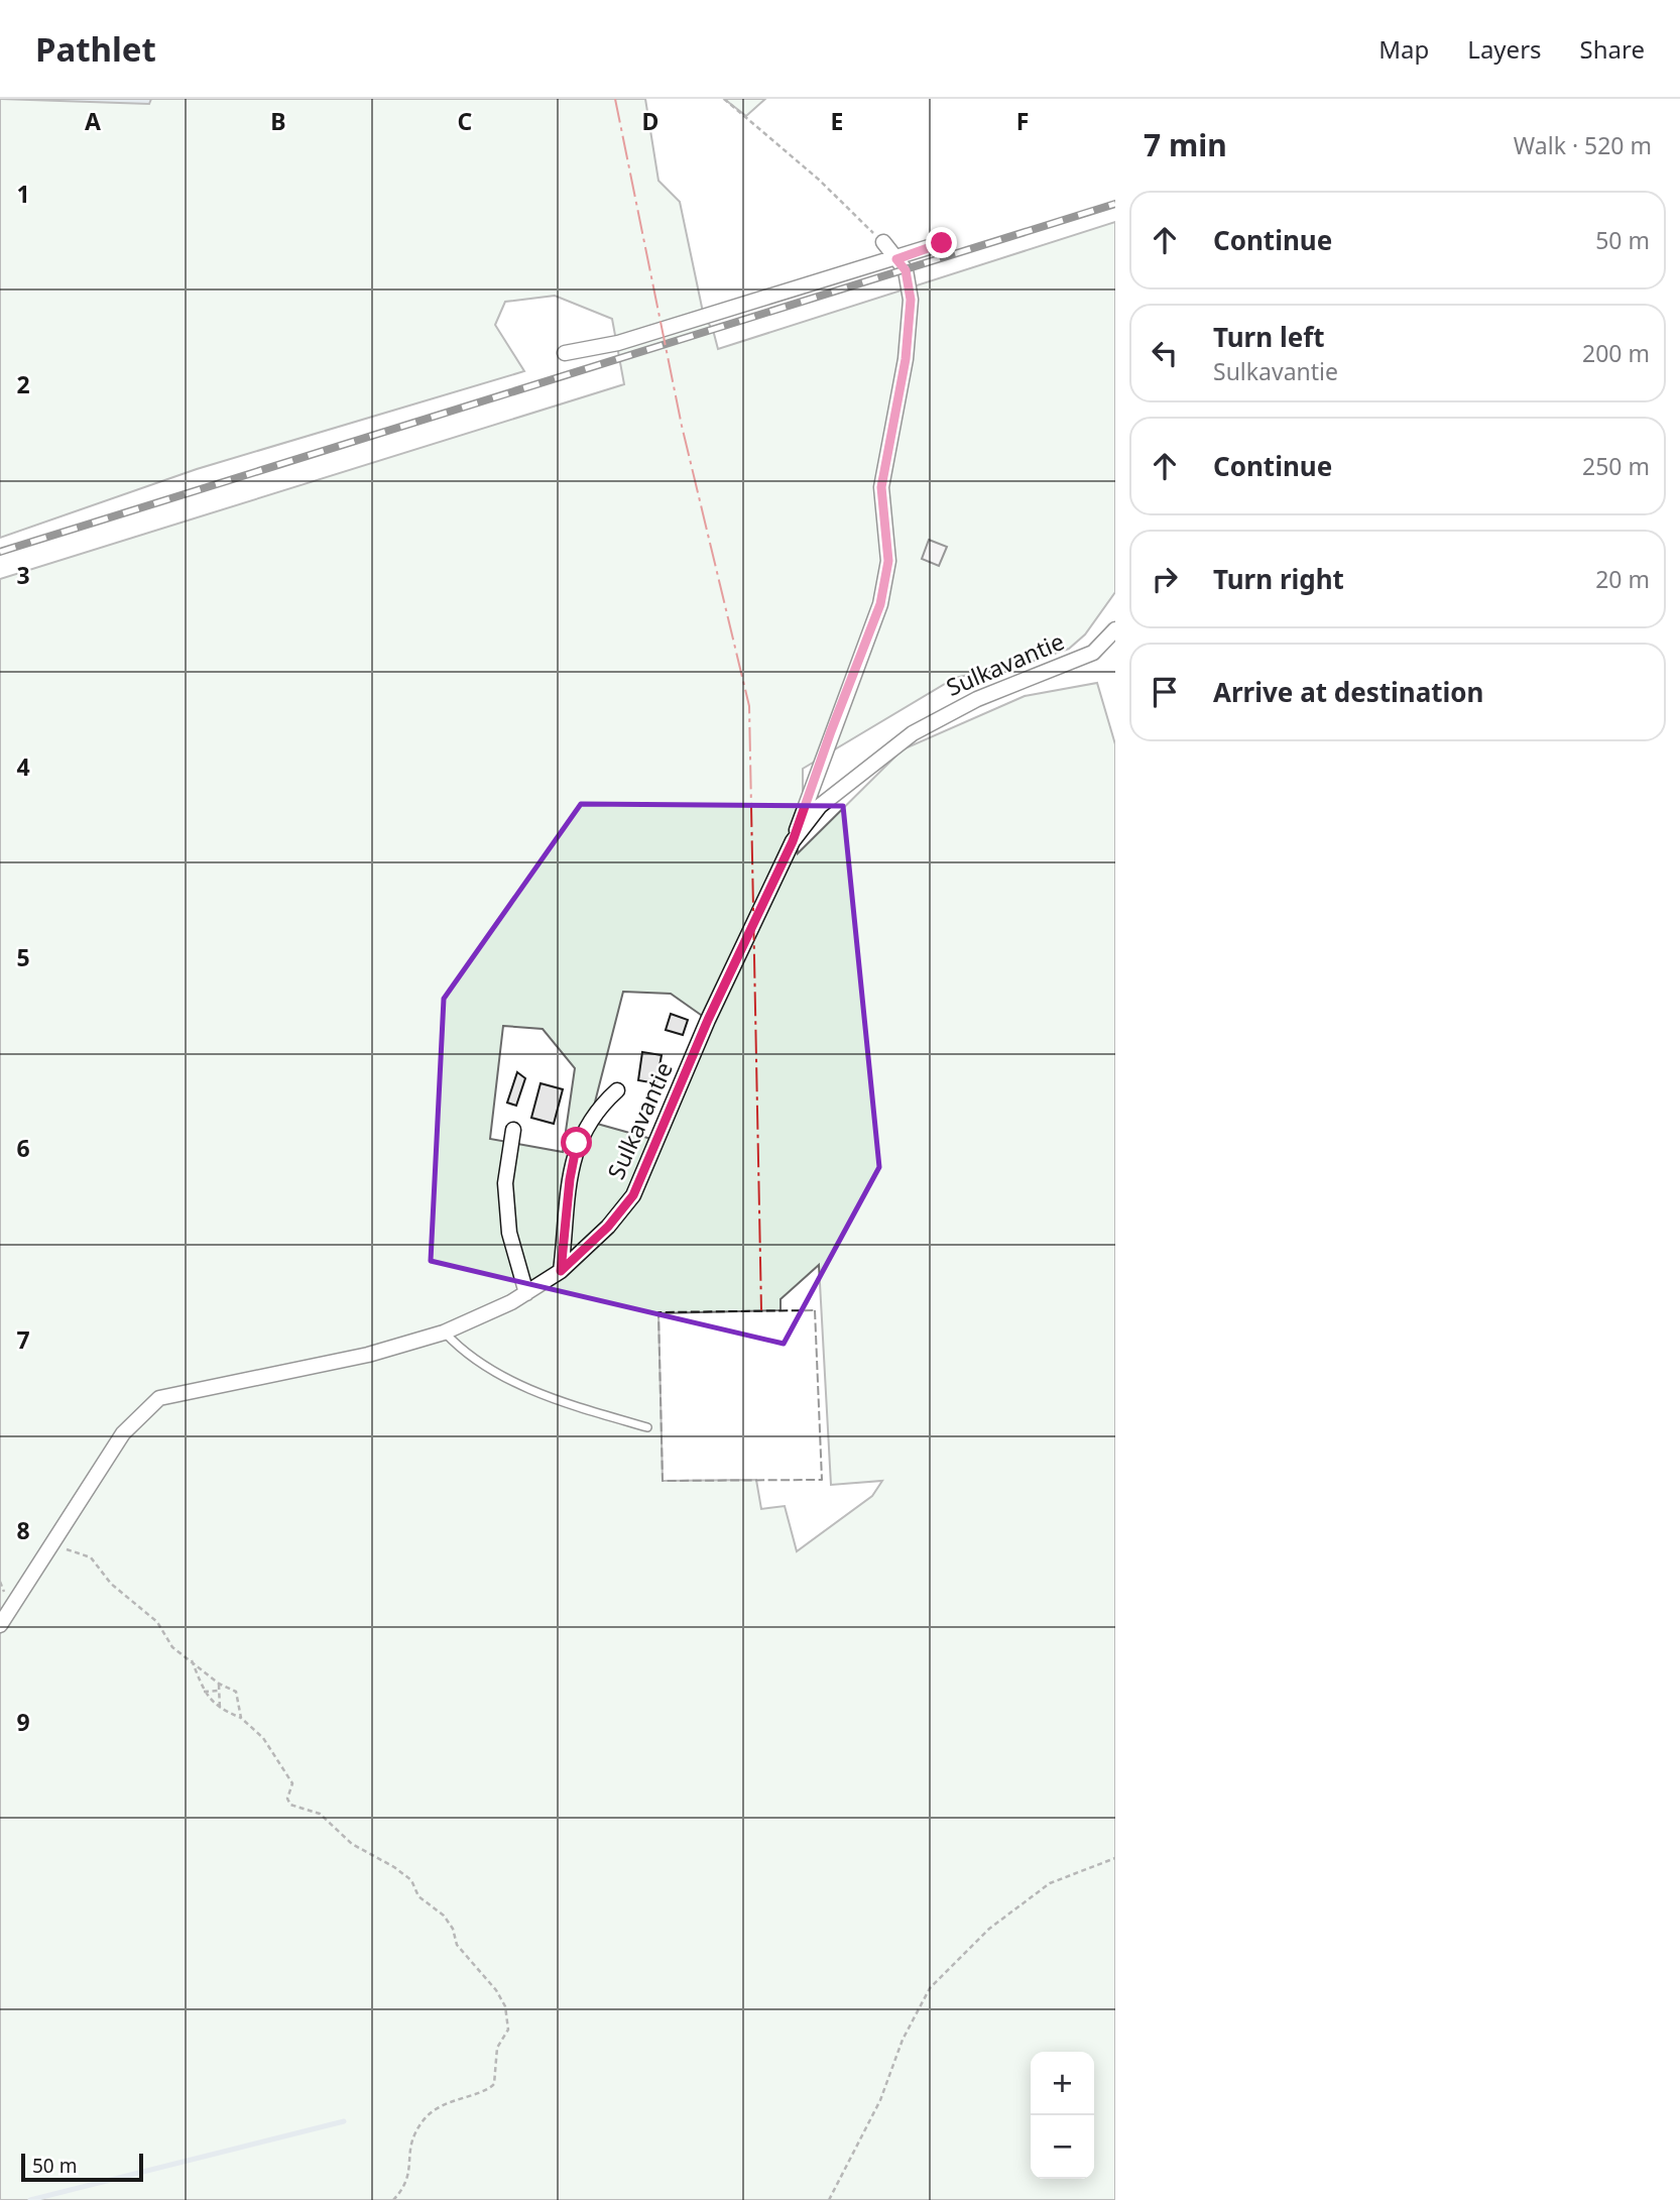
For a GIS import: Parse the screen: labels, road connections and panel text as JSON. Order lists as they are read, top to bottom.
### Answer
{
  "streets": {
    "street": ["Sulkavantie"]
  },
  "scale_bar": "50 m",
  "page": {
    "header": "Pathlet",
    "nav": ["Map", "Layers", "Share"],
    "heading": ["7 min", "Walk · 520 m"],
    "list": [
      ["Continue", "50 m"],
      ["Turn left", "Sulkavantie", "200 m"],
      ["Continue", "250 m"],
      ["Turn right", "20 m"],
      "Arrive at destination"
    ],
    "map_buttons": ["+", "−"],
    "scale": "50 m"
  },
  "grid": {
    "columns": [
      "A",
      "B",
      "C",
      "D",
      "E",
      "F"
    ],
    "rows": [
      "1",
      "2",
      "3",
      "4",
      "5",
      "6",
      "7",
      "8",
      "9"
    ]
  }
}
